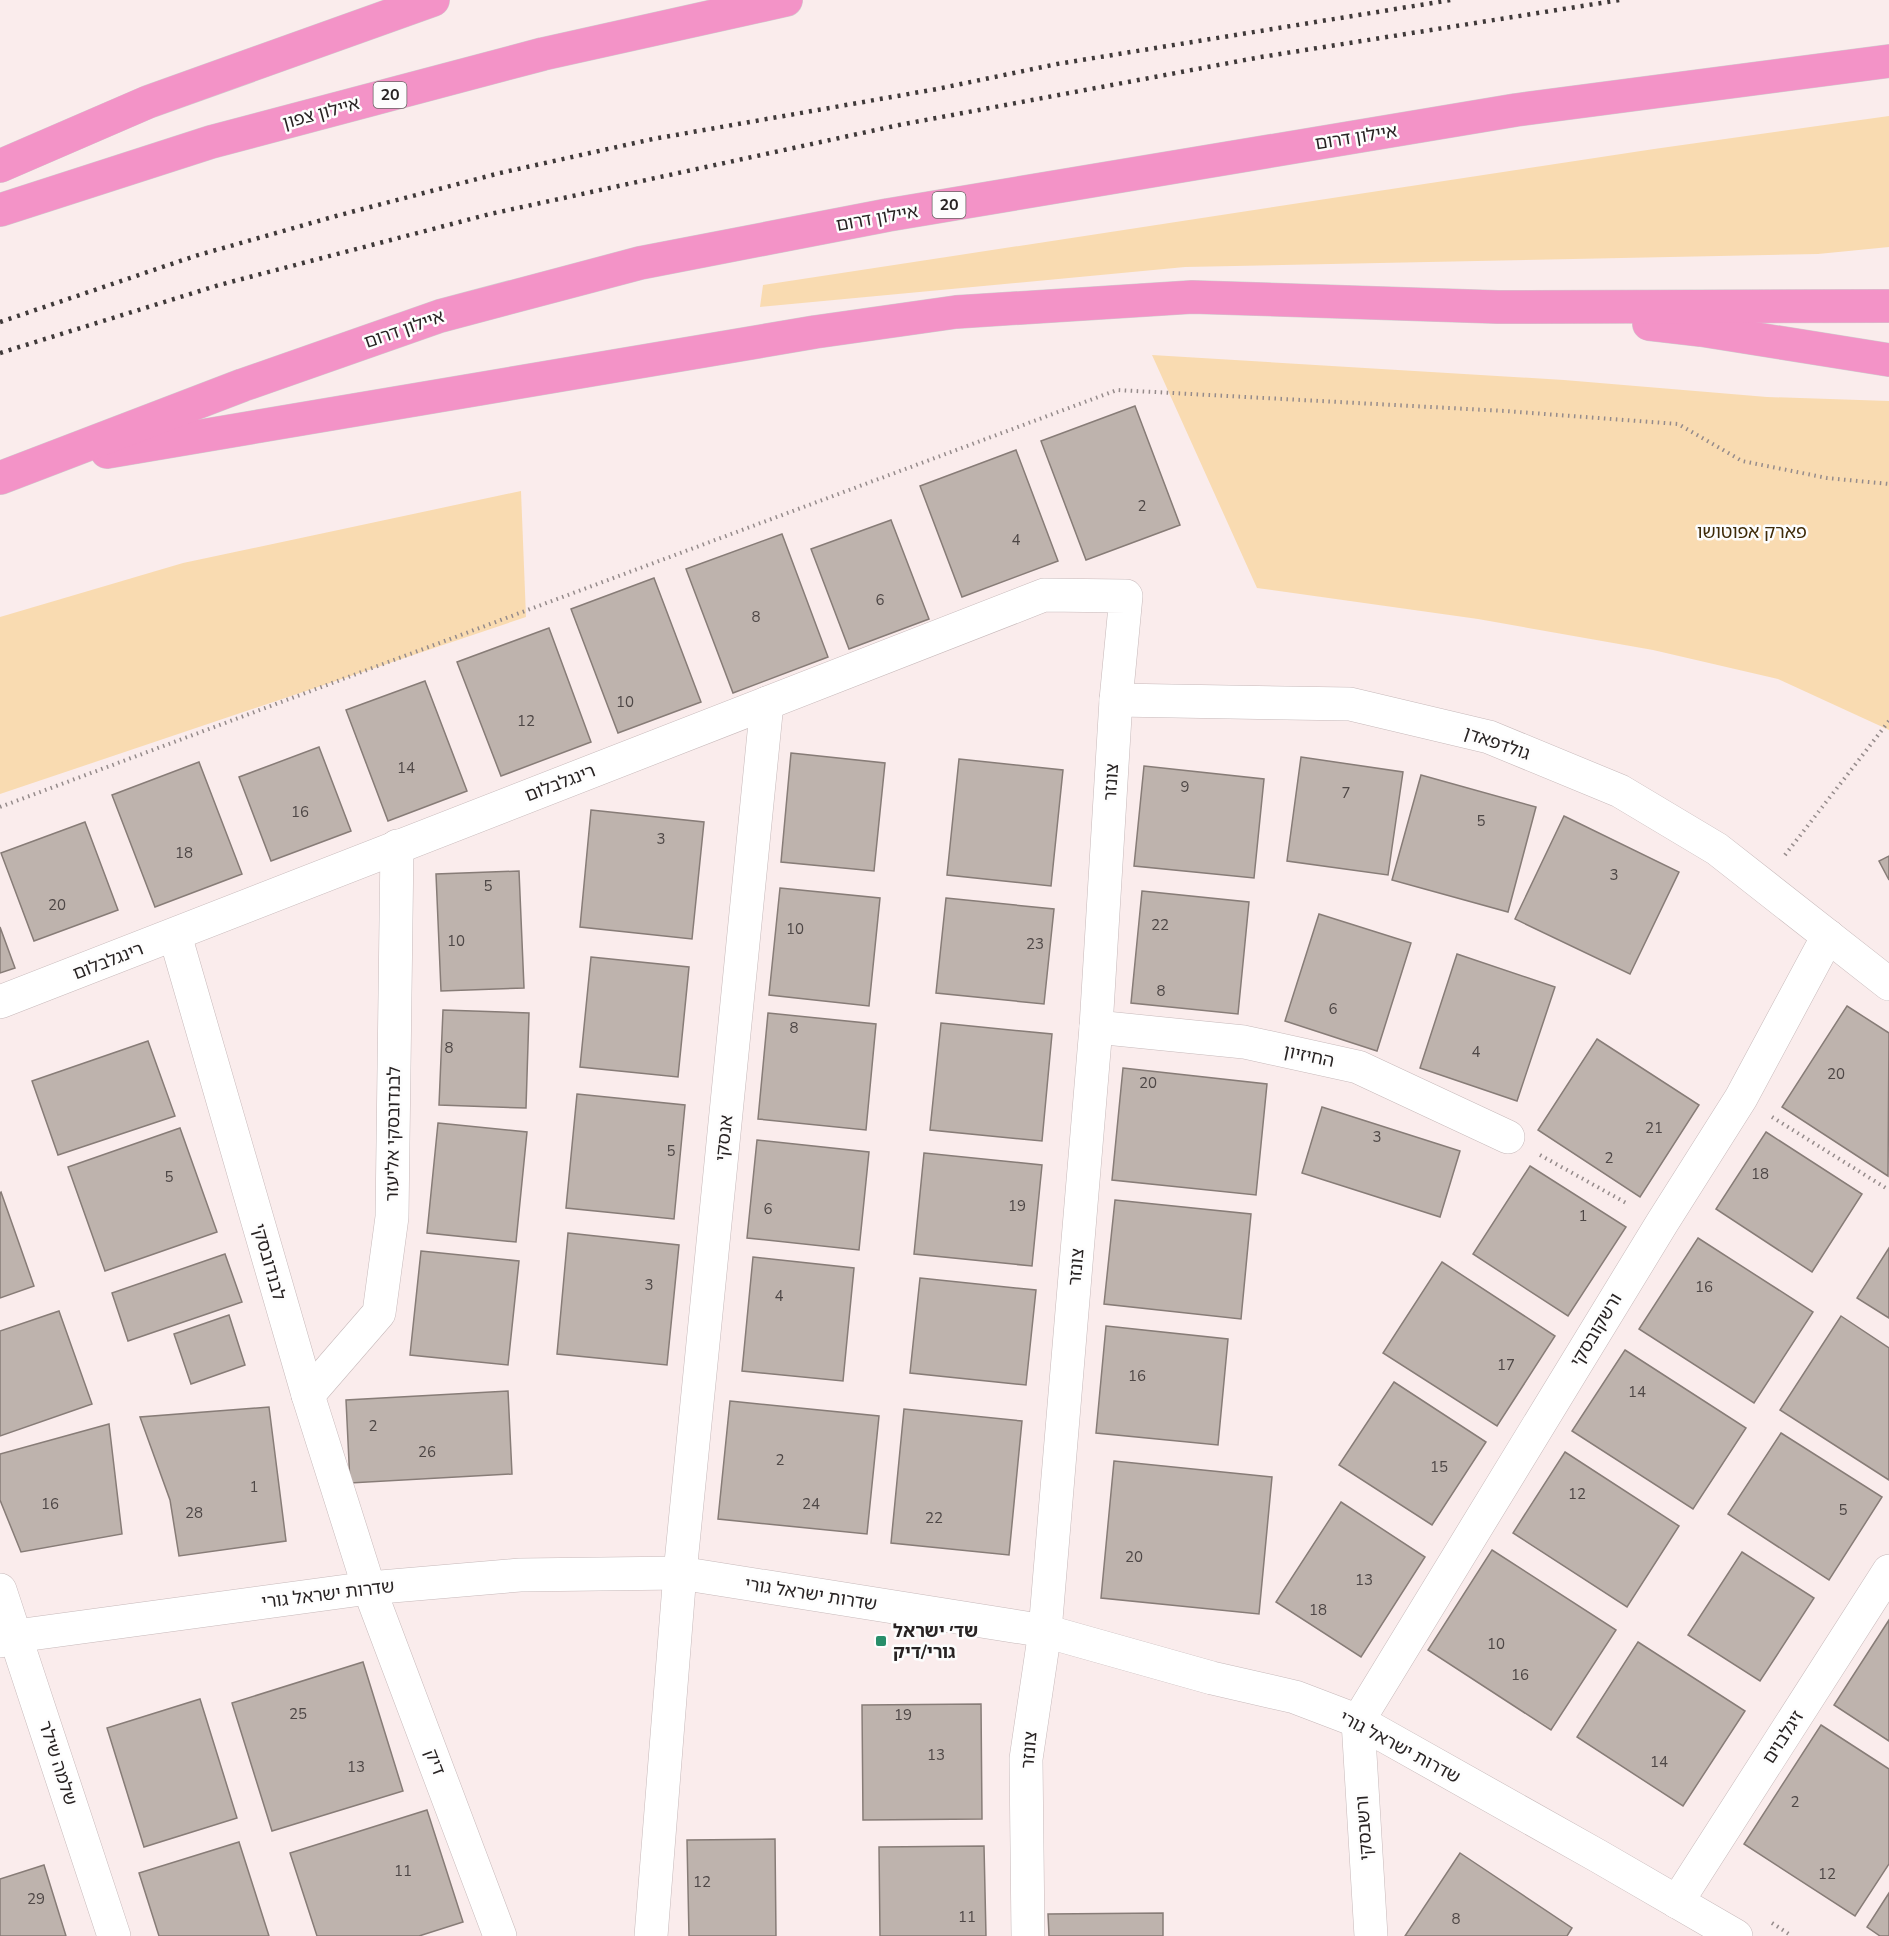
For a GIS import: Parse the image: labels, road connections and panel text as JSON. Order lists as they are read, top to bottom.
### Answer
{
  "streets": {
    "highway": ["20", "איילון צפון", "איילון דרום"],
    "street": [
      "גולדפאדן",
      "צונזר",
      "רינגלבלום",
      "החיזיון",
      "לבנדובסקי אליעזר",
      "אנסקי",
      "לבנדובסקי",
      "ורשקובסקי",
      "שדרות ישראל גורי",
      "זיגלבוים",
      "דיק",
      "שלמה שילר",
      "ורשבסקי"
    ]
  },
  "crossings": [
    ["גולדפאדן", "צונזר"],
    ["גולדפאדן", "ורשקובסקי"],
    ["צונזר", "רינגלבלום"],
    ["צונזר", "החיזיון"],
    ["צונזר", "שדרות ישראל גורי"],
    ["רינגלבלום", "לבנדובסקי אליעזר"],
    ["רינגלבלום", "אנסקי"],
    ["רינגלבלום", "לבנדובסקי"],
    ["לבנדובסקי אליעזר", "לבנדובסקי"],
    ["אנסקי", "שדרות ישראל גורי"],
    ["לבנדובסקי", "שדרות ישראל גורי"],
    ["לבנדובסקי", "דיק"],
    ["ורשקובסקי", "שדרות ישראל גורי"],
    ["ורשקובסקי", "ורשבסקי"],
    ["שדרות ישראל גורי", "זיגלבוים"],
    ["שדרות ישראל גורי", "דיק"],
    ["שדרות ישראל גורי", "שלמה שילר"],
    ["שדרות ישראל גורי", "ורשבסקי"]
  ],
  "parks": ["פארק אפוטושו"],
  "places": {
    "transit": ["שד׳ ישראל גורי/דיק"]
  },
  "house_numbers": [
    "2",
    "4",
    "6",
    "8",
    "10",
    "12",
    "14",
    "9",
    "7",
    "16",
    "5",
    "3",
    "18",
    "3",
    "5",
    "20",
    "22",
    "10",
    "10",
    "23",
    "8",
    "6",
    "8",
    "8",
    "4",
    "20",
    "20",
    "21",
    "3",
    "5",
    "2",
    "18",
    "5",
    "19",
    "6",
    "1",
    "3",
    "16",
    "4",
    "17",
    "16",
    "14",
    "2",
    "26",
    "2",
    "15",
    "1",
    "12",
    "16",
    "24",
    "5",
    "28",
    "22",
    "20",
    "13",
    "18",
    "10",
    "16",
    "25",
    "19",
    "13",
    "14",
    "13",
    "2",
    "11",
    "12",
    "12",
    "29",
    "11",
    "8"
  ]
}
